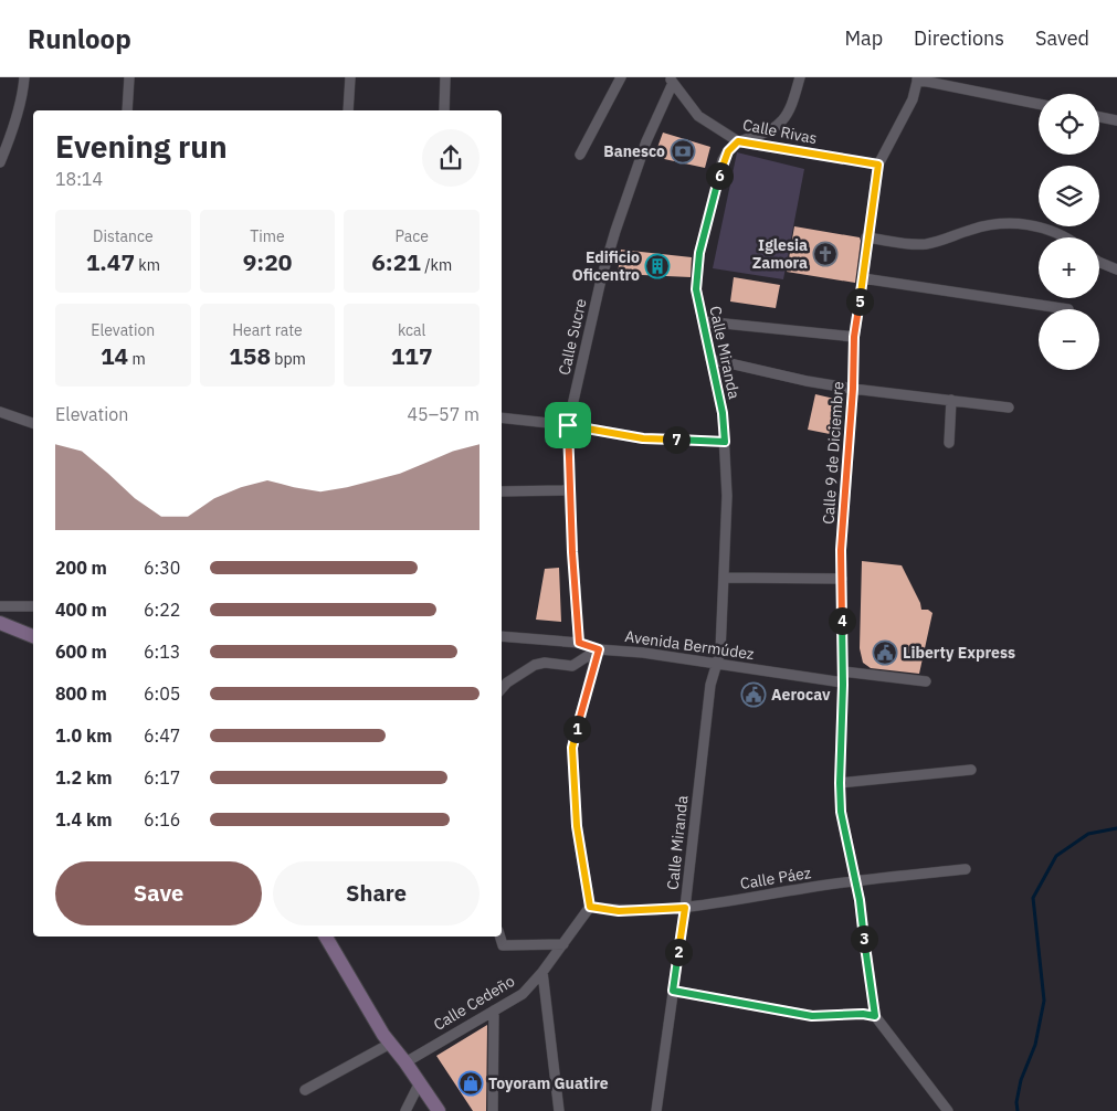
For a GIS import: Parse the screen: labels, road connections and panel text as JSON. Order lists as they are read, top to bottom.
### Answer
{
  "streets": {
    "street": [
      "Calle Rivas",
      "Calle Sucre",
      "Calle Miranda",
      "Calle 9 de Diciembre",
      "Avenida Bermúdez",
      "Calle Páez",
      "Calle Cedeño"
    ]
  },
  "crossings": [
    ["Calle Rivas", "Calle Sucre"],
    ["Calle Rivas", "Calle Miranda"],
    ["Calle Rivas", "Calle 9 de Diciembre"],
    ["Calle Sucre", "Avenida Bermúdez"],
    ["Calle Miranda", "Avenida Bermúdez"],
    ["Calle Miranda", "Calle Páez"],
    ["Calle 9 de Diciembre", "Avenida Bermúdez"],
    ["Calle 9 de Diciembre", "Calle Páez"],
    ["Calle Páez", "Calle Cedeño"]
  ],
  "places": {
    "bank": ["Banesco"],
    "church": ["Iglesia Zamora"],
    "building": ["Edificio Oficentro"],
    "public building": ["Liberty Express", "Aerocav"],
    "shop": ["Toyoram Guatire"]
  },
  "page": {
    "header": "Runloop",
    "nav": ["Map", "Directions", "Saved"],
    "map_buttons": ["+", "−"],
    "heading": ["Evening run", "18:14"],
    "pins": [
      "6",
      "5",
      "7",
      "4",
      "1",
      "3",
      "2"
    ],
    "stats": [
      ["Distance", "1.47 km"],
      ["Time", "9:20"],
      ["Pace", "6:21 /km"],
      ["Elevation", "14 m"],
      ["Heart rate", "158 bpm"],
      ["kcal", "117"]
    ],
    "chart": ["Elevation", "45–57 m"],
    "list": [
      {
        "name": "200 m",
        "note": "6:30"
      },
      {
        "name": "400 m",
        "note": "6:22"
      },
      {
        "name": "600 m",
        "note": "6:13"
      },
      {
        "name": "800 m",
        "note": "6:05"
      },
      {
        "name": "1.0 km",
        "note": "6:47"
      },
      {
        "name": "1.2 km",
        "note": "6:17"
      },
      {
        "name": "1.4 km",
        "note": "6:16"
      }
    ],
    "buttons": ["Save", "Share"]
  }
}
